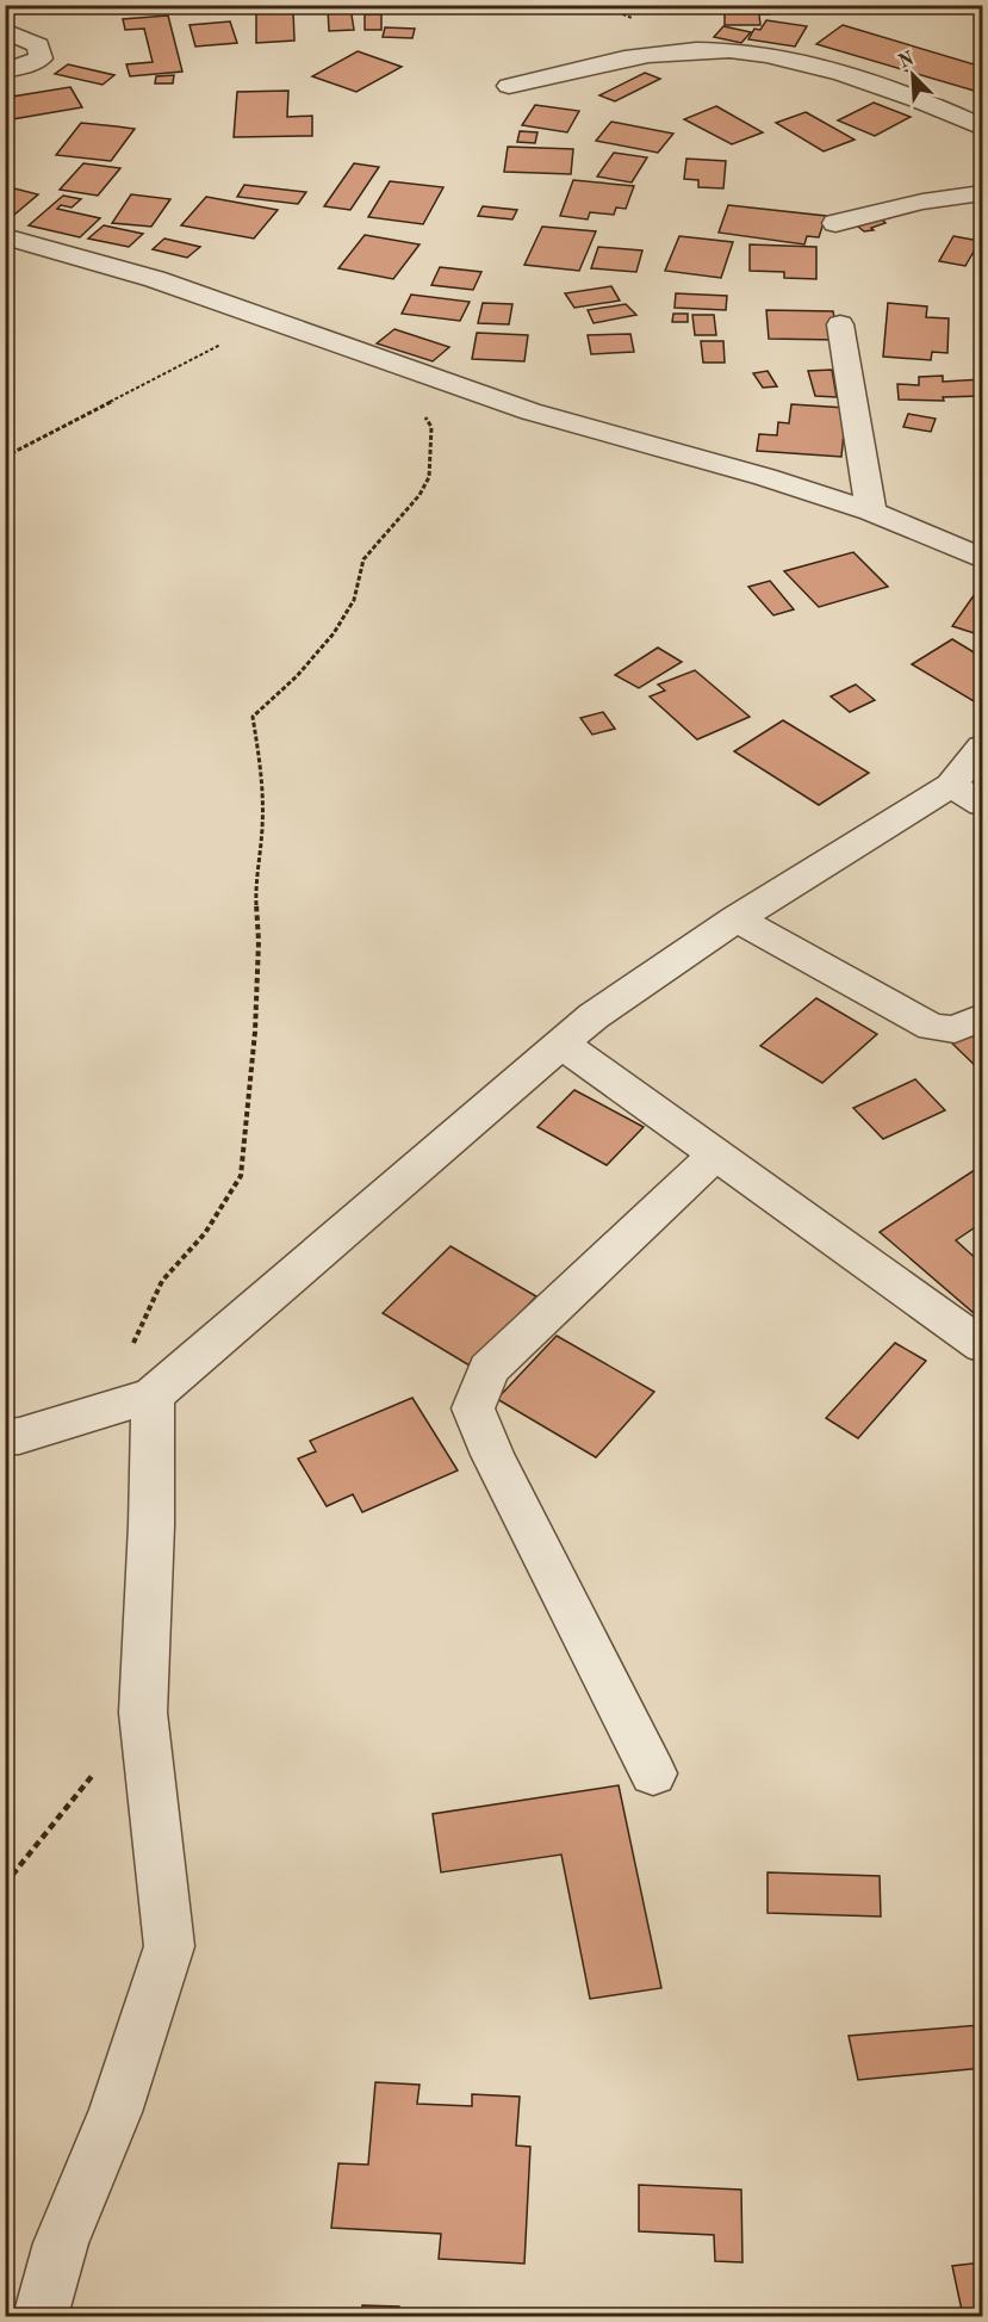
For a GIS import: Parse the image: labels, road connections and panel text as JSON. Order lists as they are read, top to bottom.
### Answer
{
  "north": "top left"
}
